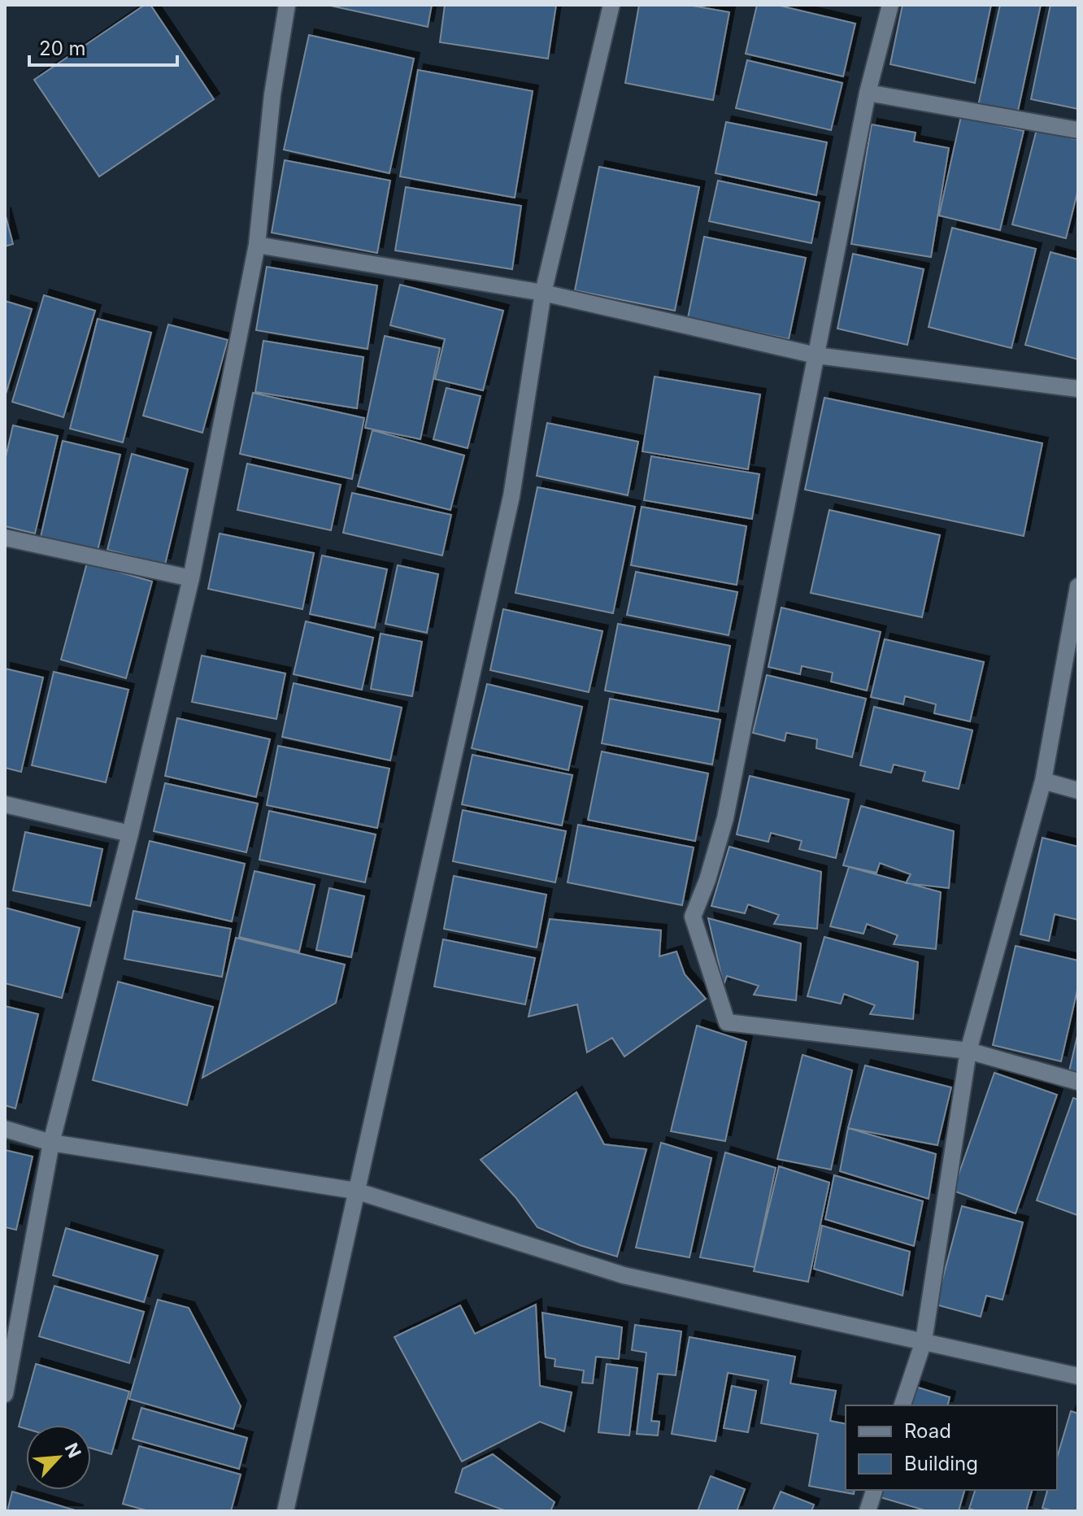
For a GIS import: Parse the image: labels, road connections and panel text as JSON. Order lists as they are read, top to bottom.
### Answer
{
  "legend": ["Road", "Building"],
  "scale_bar": "20 m",
  "north": "top right"
}
